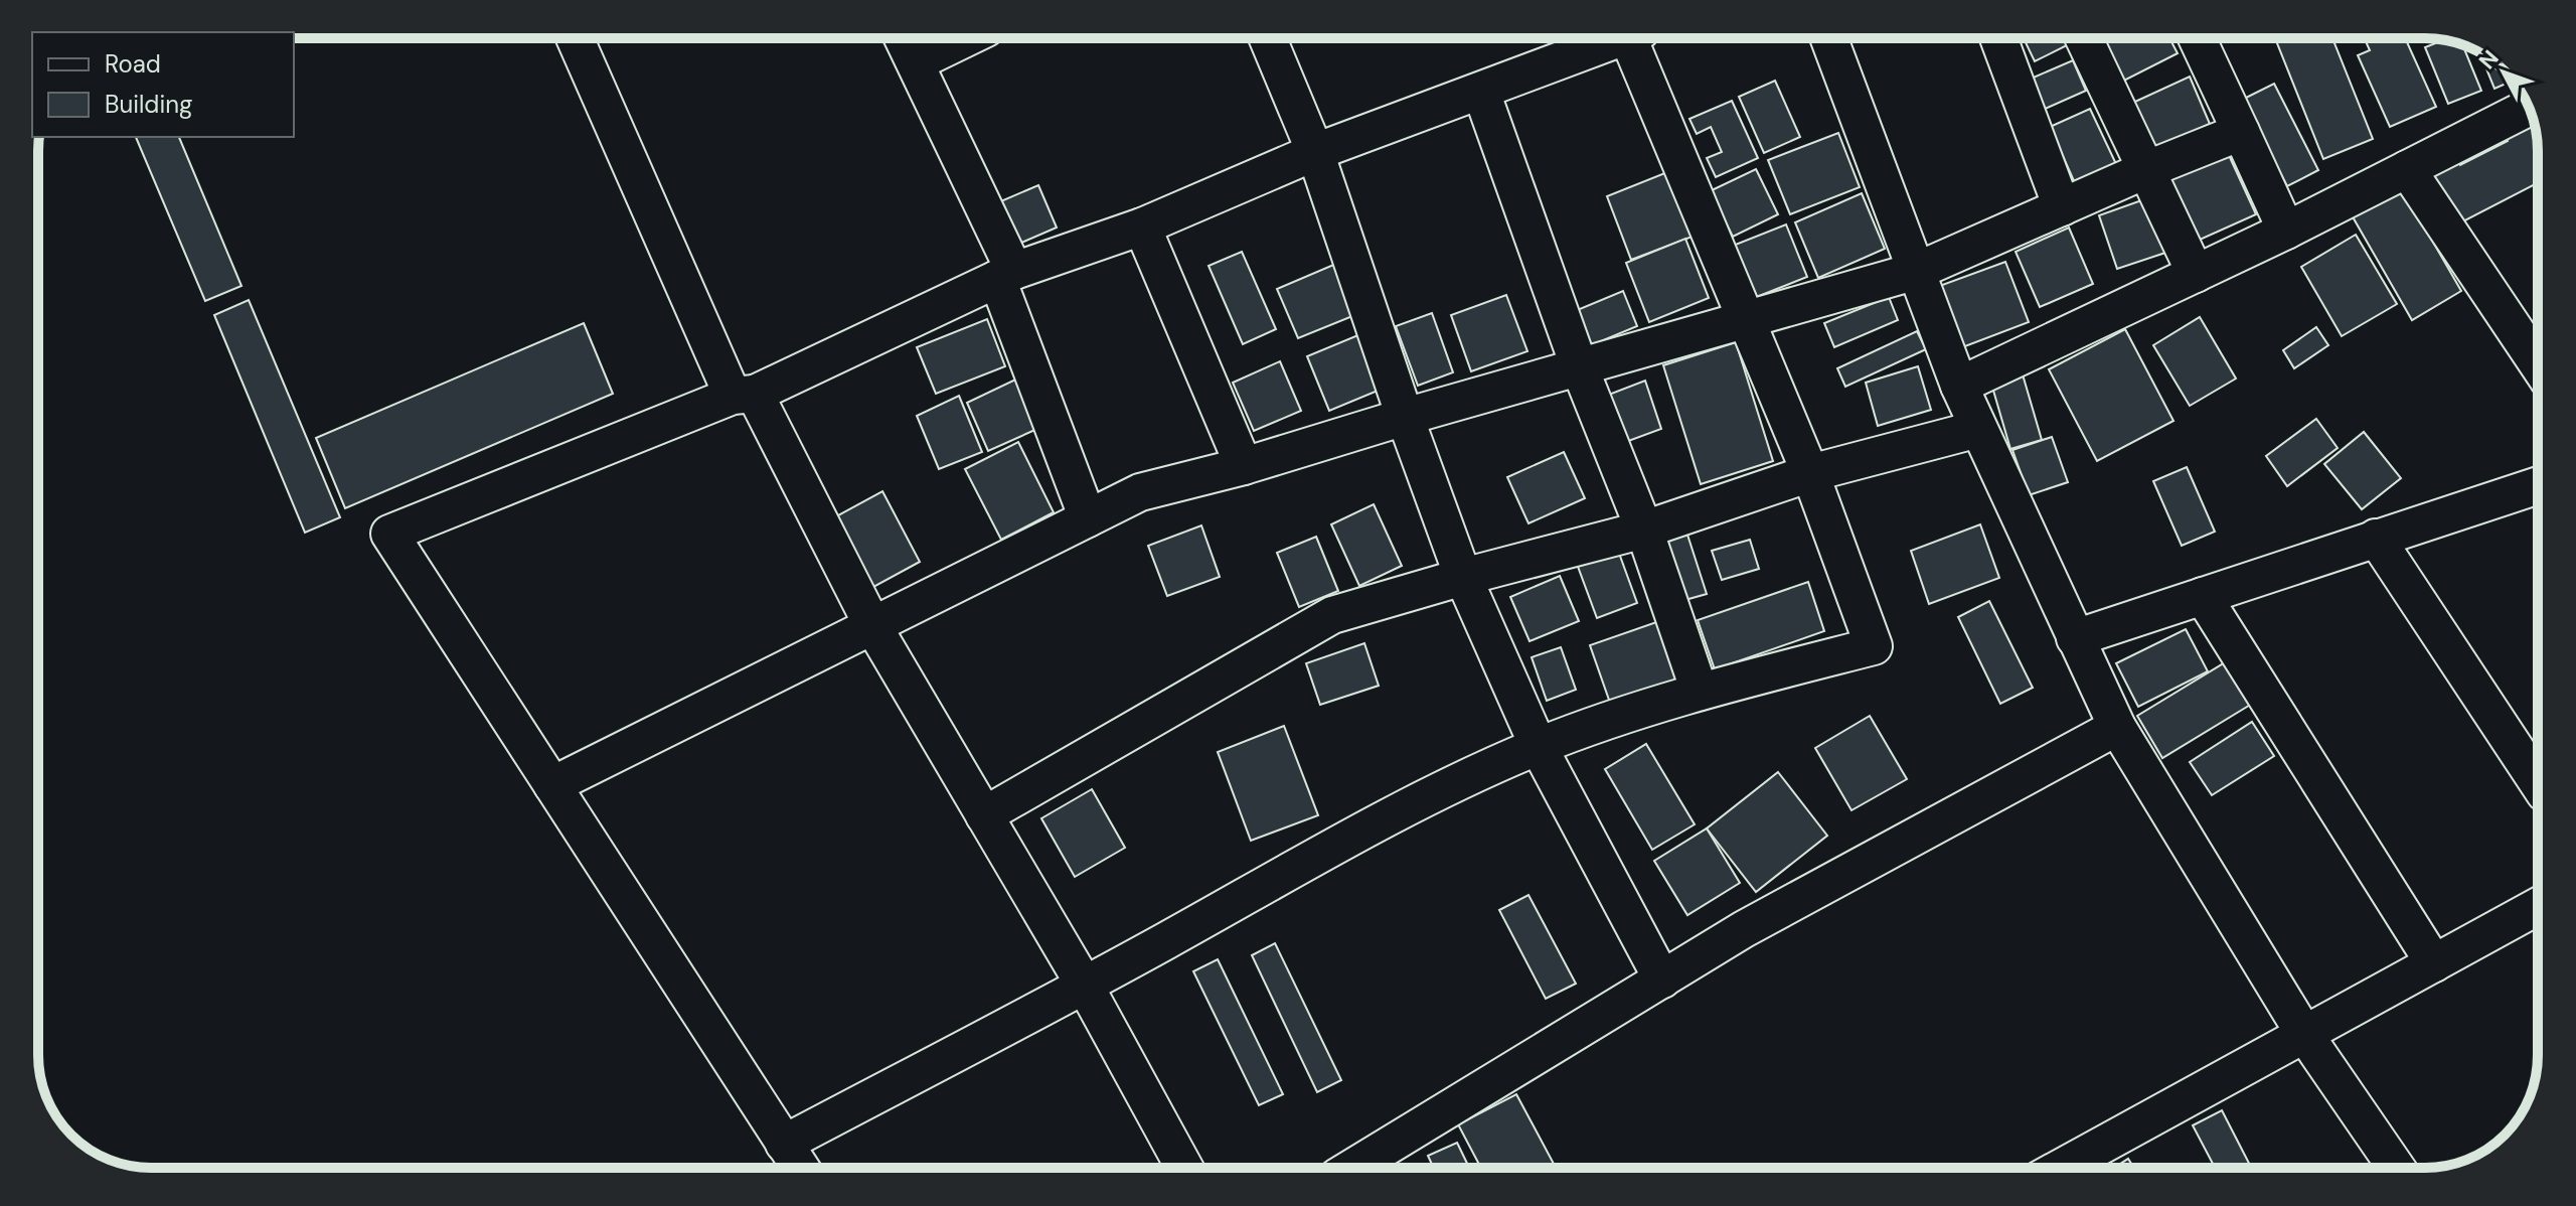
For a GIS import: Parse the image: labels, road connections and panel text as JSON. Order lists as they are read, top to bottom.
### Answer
{
  "legend": ["Road", "Building"],
  "north": "top left"
}
